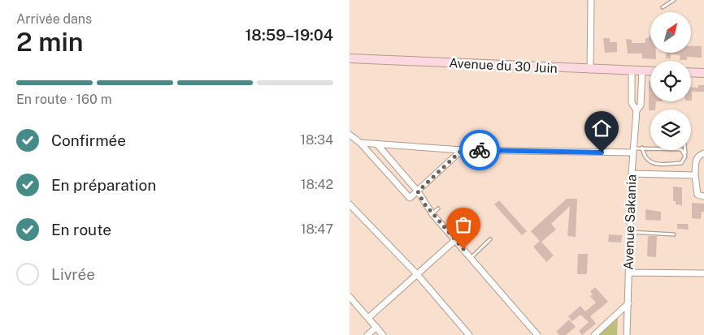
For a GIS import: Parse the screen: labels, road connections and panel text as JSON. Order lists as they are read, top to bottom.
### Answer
{
  "streets": {
    "street": ["Avenue du 30 Juin", "Avenue Sakania"]
  },
  "north": "top right",
  "page": {
    "heading": ["2 min", "Arrivée dans", "18:59–19:04"],
    "bar": "En route · 160 m",
    "list": [
      ["Confirmée", "18:34"],
      ["En préparation", "18:42"],
      ["En route", "18:47"],
      "Livrée"
    ]
  }
}
